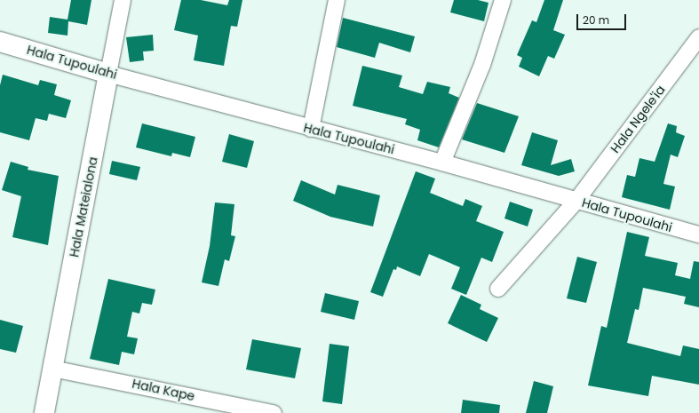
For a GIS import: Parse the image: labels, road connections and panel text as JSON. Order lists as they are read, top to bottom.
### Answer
{
  "streets": {
    "main road": ["Hala Tupoulahi", "Hala Mateialona"],
    "street": ["Hala Ngele'ia", "Hala Kape"]
  },
  "crossings": [
    ["Hala Tupoulahi", "Hala Ngele'ia"],
    ["Hala Tupoulahi", "Hala Mateialona"],
    ["Hala Mateialona", "Hala Kape"]
  ],
  "scale_bar": "20 m"
}
